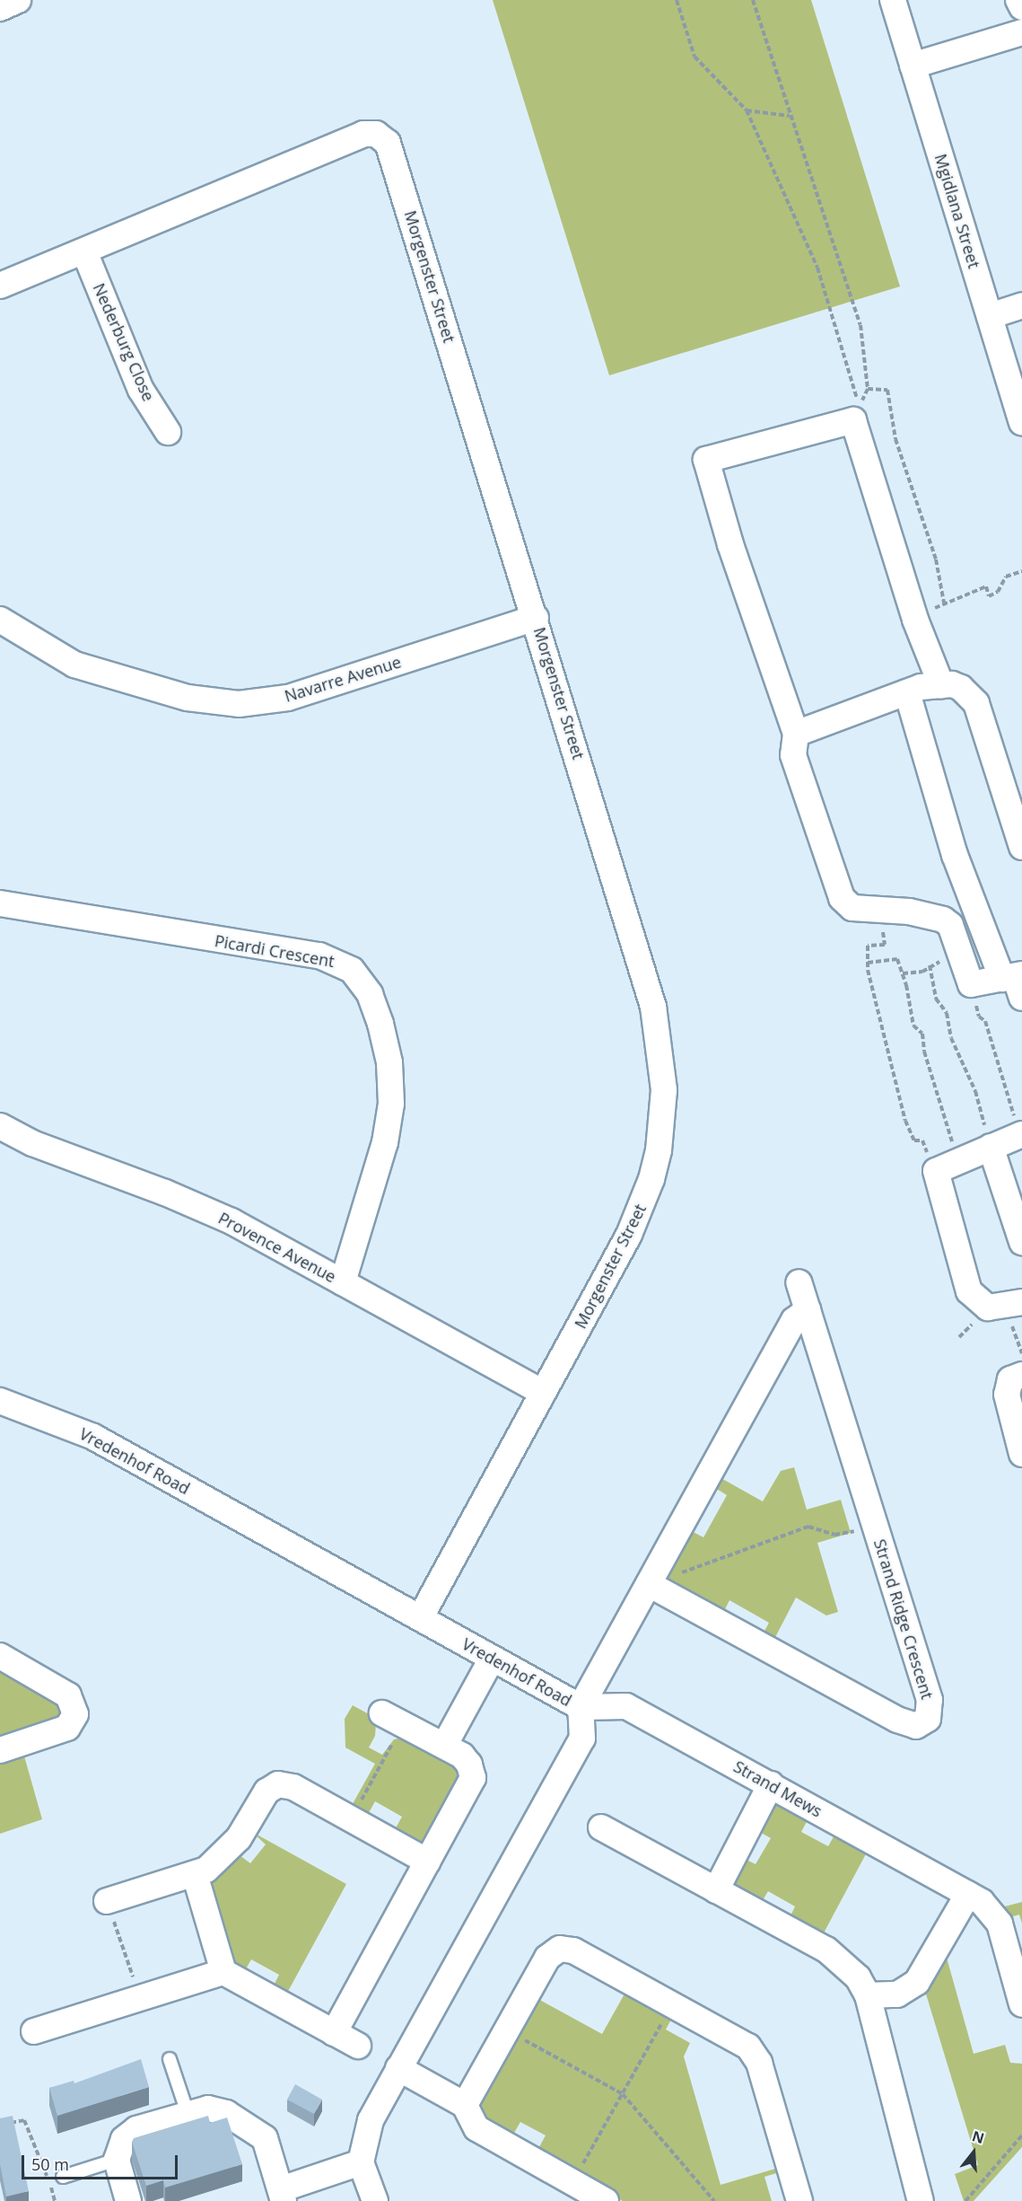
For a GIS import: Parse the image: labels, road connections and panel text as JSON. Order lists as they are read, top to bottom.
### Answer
{
  "streets": {
    "street": [
      "Mgidlana Street",
      "Morgenster Street",
      "Nederburg Close",
      "Navarre Avenue",
      "Picardi Crescent",
      "Provence Avenue",
      "Vredenhof Road",
      "Strand Ridge Crescent",
      "Strand Mews"
    ]
  },
  "crossings": [
    ["Morgenster Street", "Nederburg Close"],
    ["Morgenster Street", "Navarre Avenue"],
    ["Morgenster Street", "Provence Avenue"],
    ["Morgenster Street", "Vredenhof Road"],
    ["Picardi Crescent", "Provence Avenue"],
    ["Vredenhof Road", "Strand Mews"]
  ],
  "scale_bar": "50 m",
  "north": "top"
}
